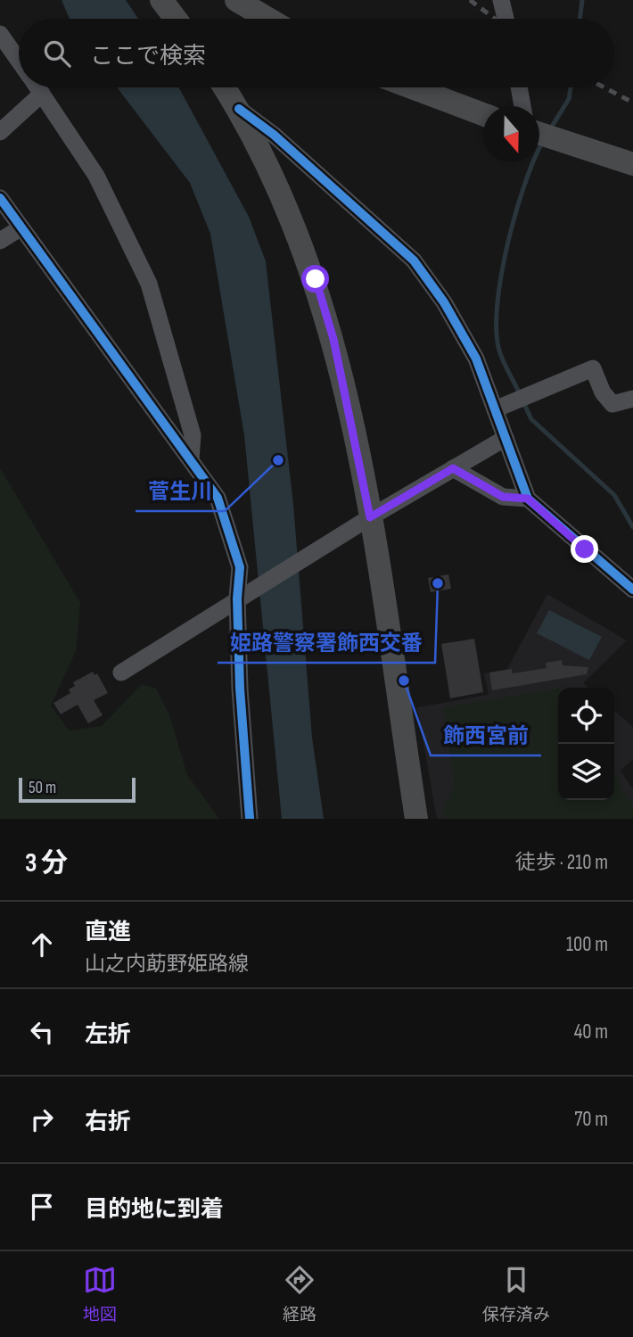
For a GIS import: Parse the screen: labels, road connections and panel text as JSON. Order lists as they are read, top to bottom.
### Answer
{
  "places": ["菅生川", "姫路警察署飾西交番", "飾西宮前"],
  "scale_bar": "50 m",
  "north": "bottom",
  "page": {
    "search": "ここで検索",
    "scale": "50 m",
    "heading": ["3 分", "徒歩 · 210 m"],
    "list": [
      ["直進", "山之内莇野姫路線", "100 m"],
      ["左折", "40 m"],
      ["右折", "70 m"],
      "目的地に到着"
    ],
    "nav": ["地図", "経路", "保存済み"]
  }
}
